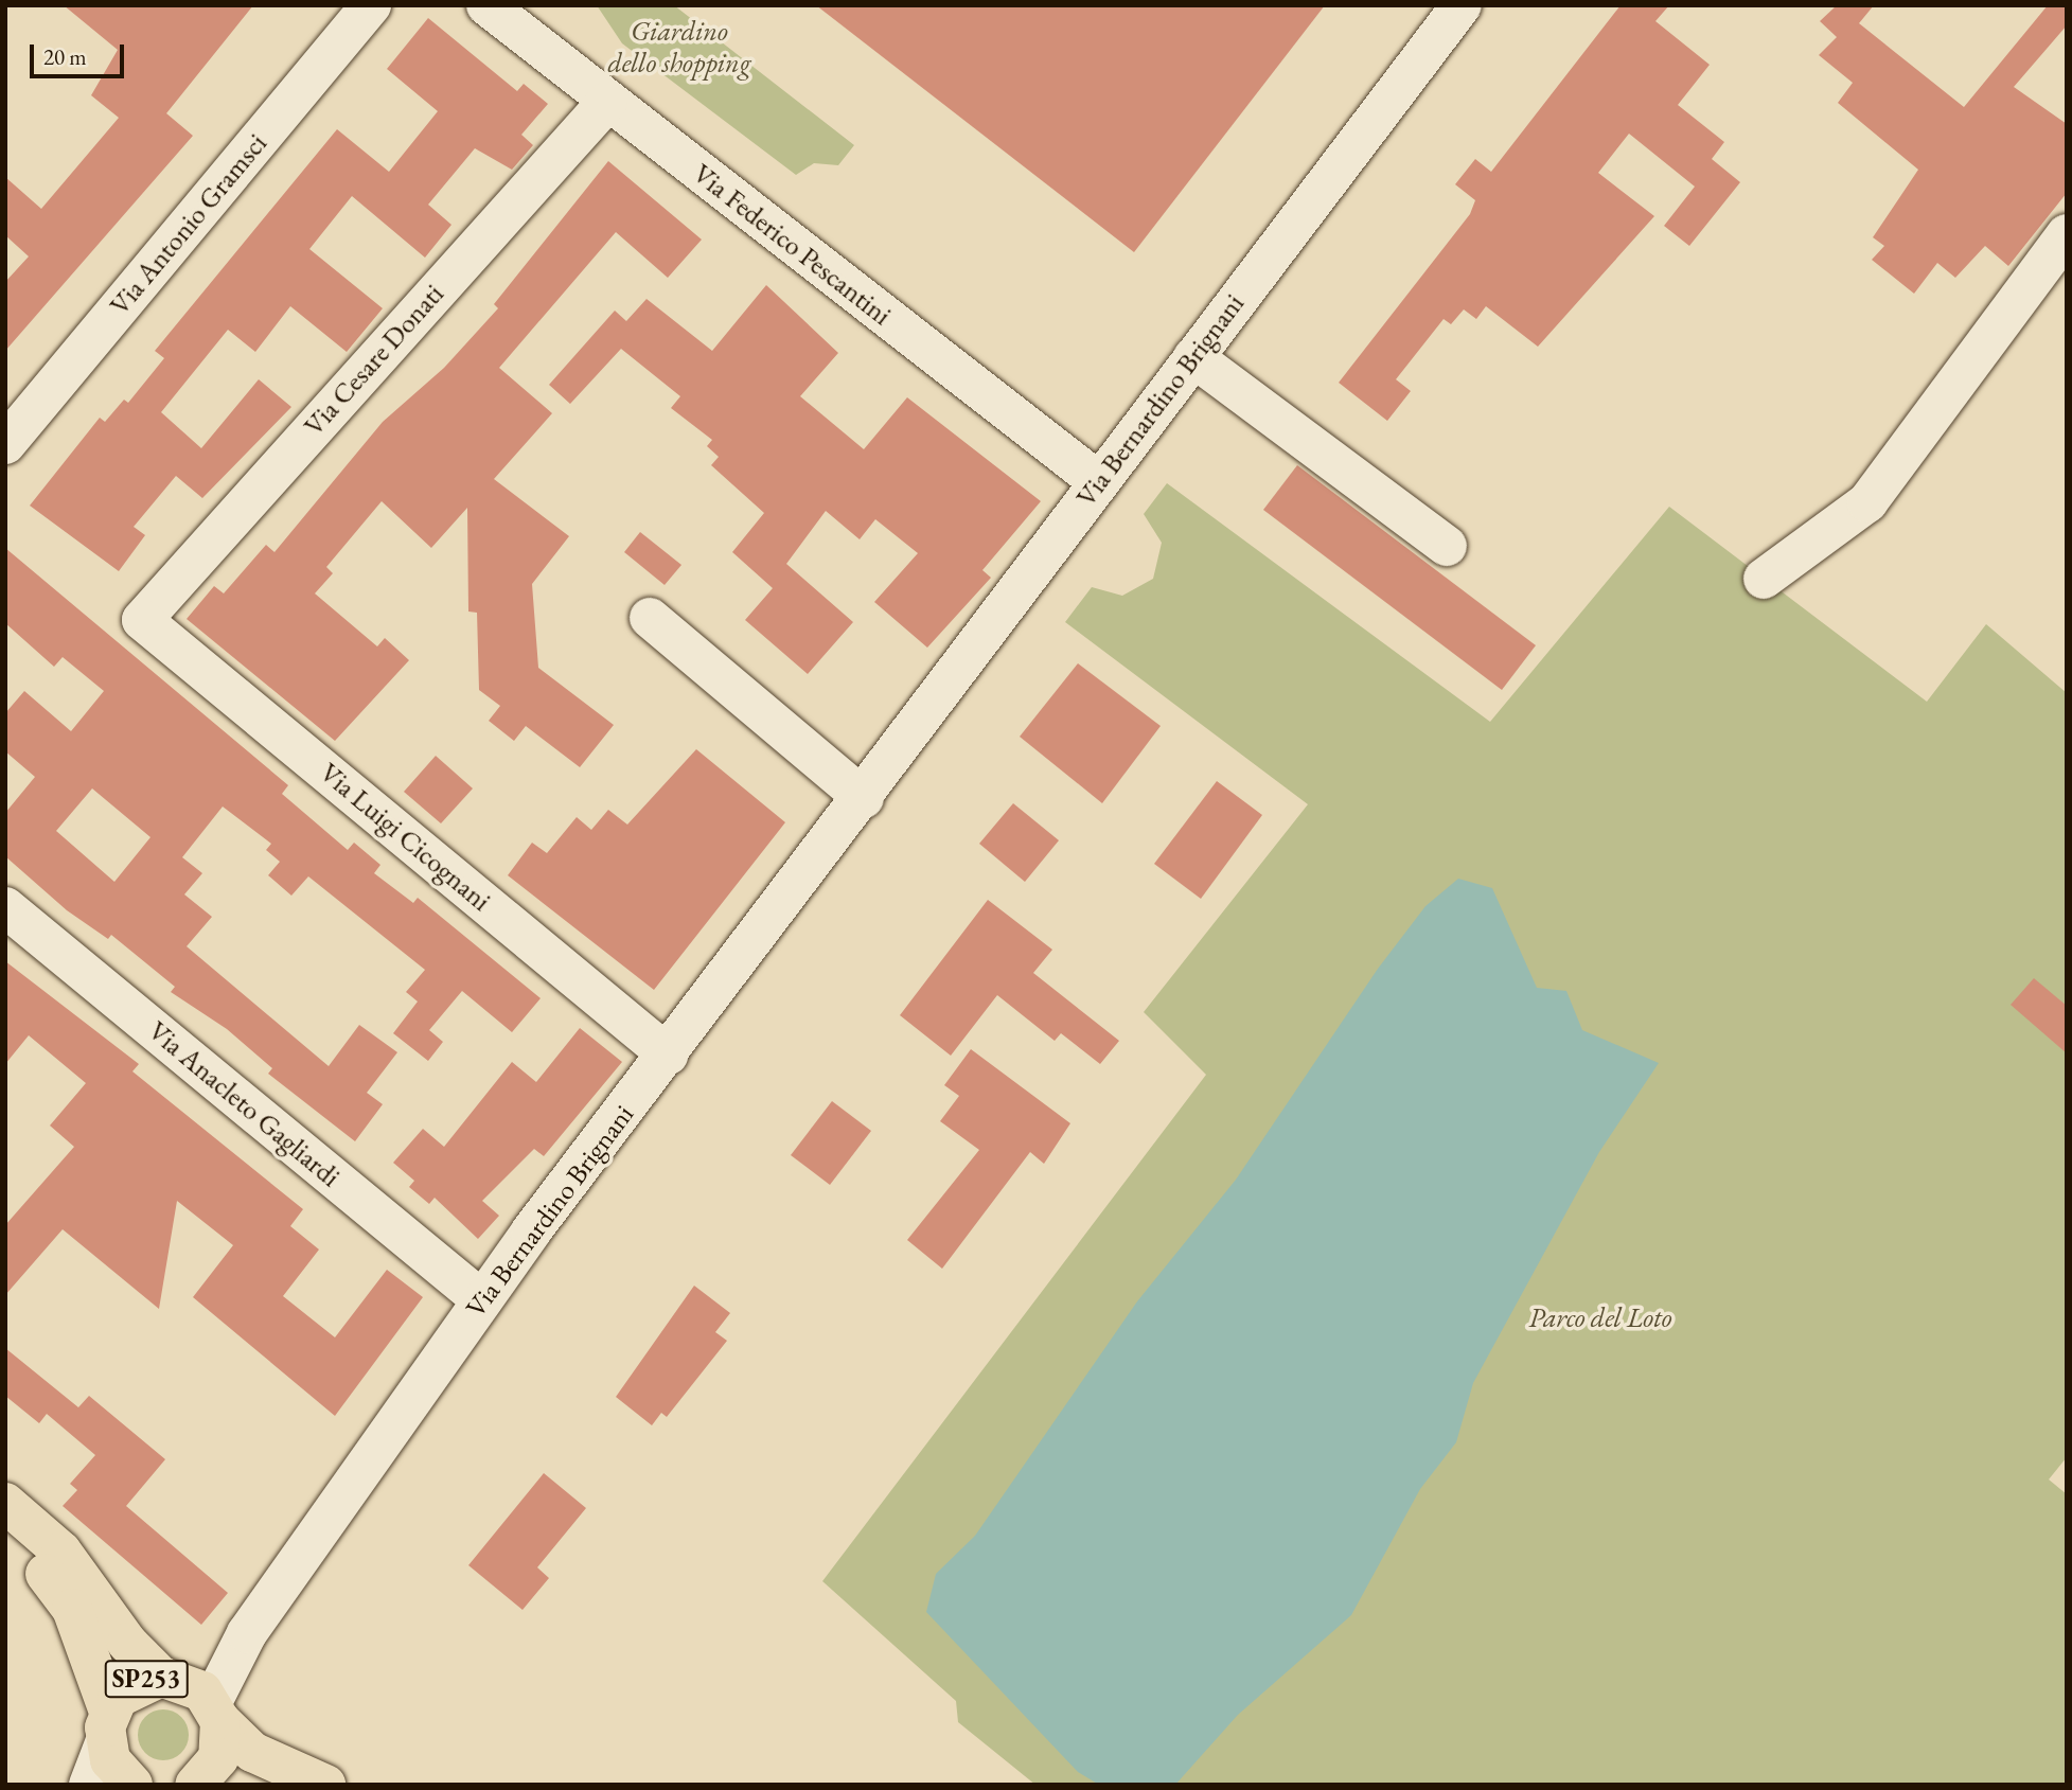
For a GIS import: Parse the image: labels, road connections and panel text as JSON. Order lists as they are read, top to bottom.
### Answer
{
  "streets": {
    "main road": ["SP253"],
    "street": [
      "Via Antonio Gramsci",
      "Via Federico Pescantini",
      "Via Cesare Donati",
      "Via Bernardino Brignani",
      "Via Luigi Cicognani",
      "Via Anacleto Gagliardi"
    ]
  },
  "crossings": [
    ["Via Federico Pescantini", "Via Cesare Donati"],
    ["Via Federico Pescantini", "Via Bernardino Brignani"],
    ["Via Cesare Donati", "Via Luigi Cicognani"],
    ["Via Bernardino Brignani", "Via Luigi Cicognani"],
    ["Via Bernardino Brignani", "Via Anacleto Gagliardi"],
    ["Via Bernardino Brignani", "SP253"]
  ],
  "parks": ["Giardino dello shopping", "Parco del Loto"],
  "scale_bar": "20 m"
}
